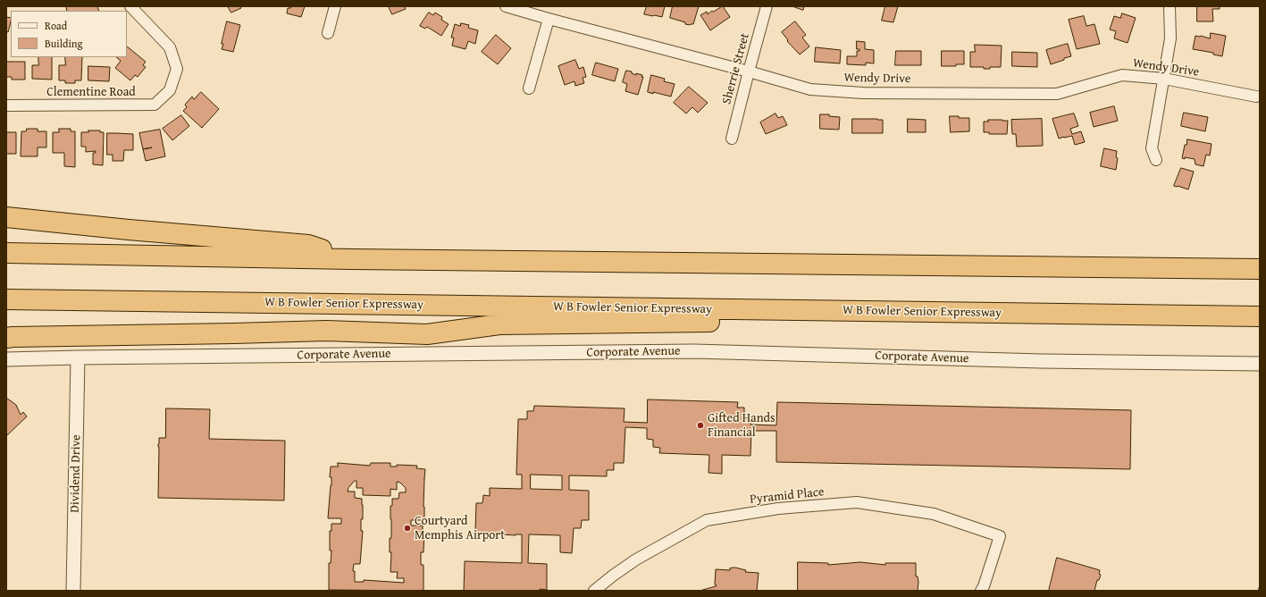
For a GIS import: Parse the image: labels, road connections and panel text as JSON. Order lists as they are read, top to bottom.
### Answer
{
  "streets": {
    "highway": ["W B Fowler Senior Expressway"],
    "street": [
      "Wendy Drive",
      "Sherrie Street",
      "Clementine Road",
      "Corporate Avenue",
      "Dividend Drive",
      "Pyramid Place"
    ]
  },
  "crossings": [
    ["Wendy Drive", "Sherrie Street"],
    ["Corporate Avenue", "Dividend Drive"]
  ],
  "places": ["Gifted Hands Financial", "Courtyard Memphis Airport"],
  "legend": ["Road", "Building"]
}
